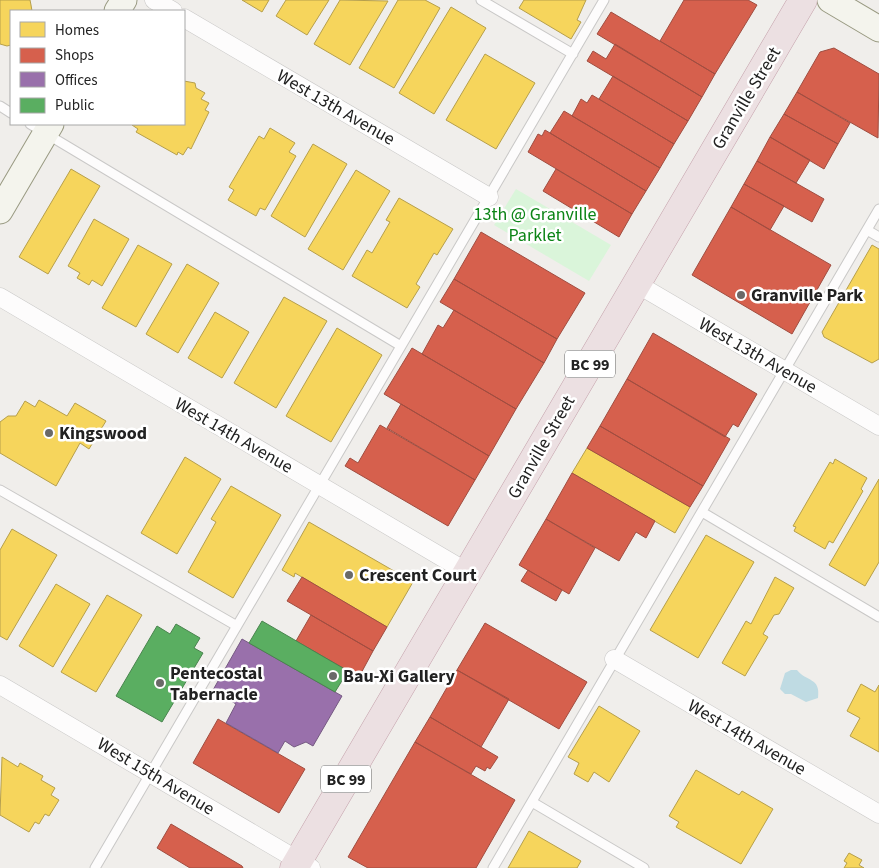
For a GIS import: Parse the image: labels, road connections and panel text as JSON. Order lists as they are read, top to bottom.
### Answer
{
  "streets": {
    "highway": ["Granville Street", "BC 99"],
    "street": ["West 13th Avenue", "West 14th Avenue", "West 15th Avenue"]
  },
  "crossings": [
    ["Granville Street", "West 13th Avenue"],
    ["Granville Street", "West 14th Avenue"],
    ["Granville Street", "West 15th Avenue"]
  ],
  "parks": ["13th @ Granville Parklet"],
  "places": [
    "Granville Park",
    "Kingswood",
    "Crescent Court",
    "Bau-Xi Gallery",
    "Pentecostal Tabernacle"
  ],
  "legend": [
    "Homes",
    "Shops",
    "Offices",
    "Public"
  ]
}
